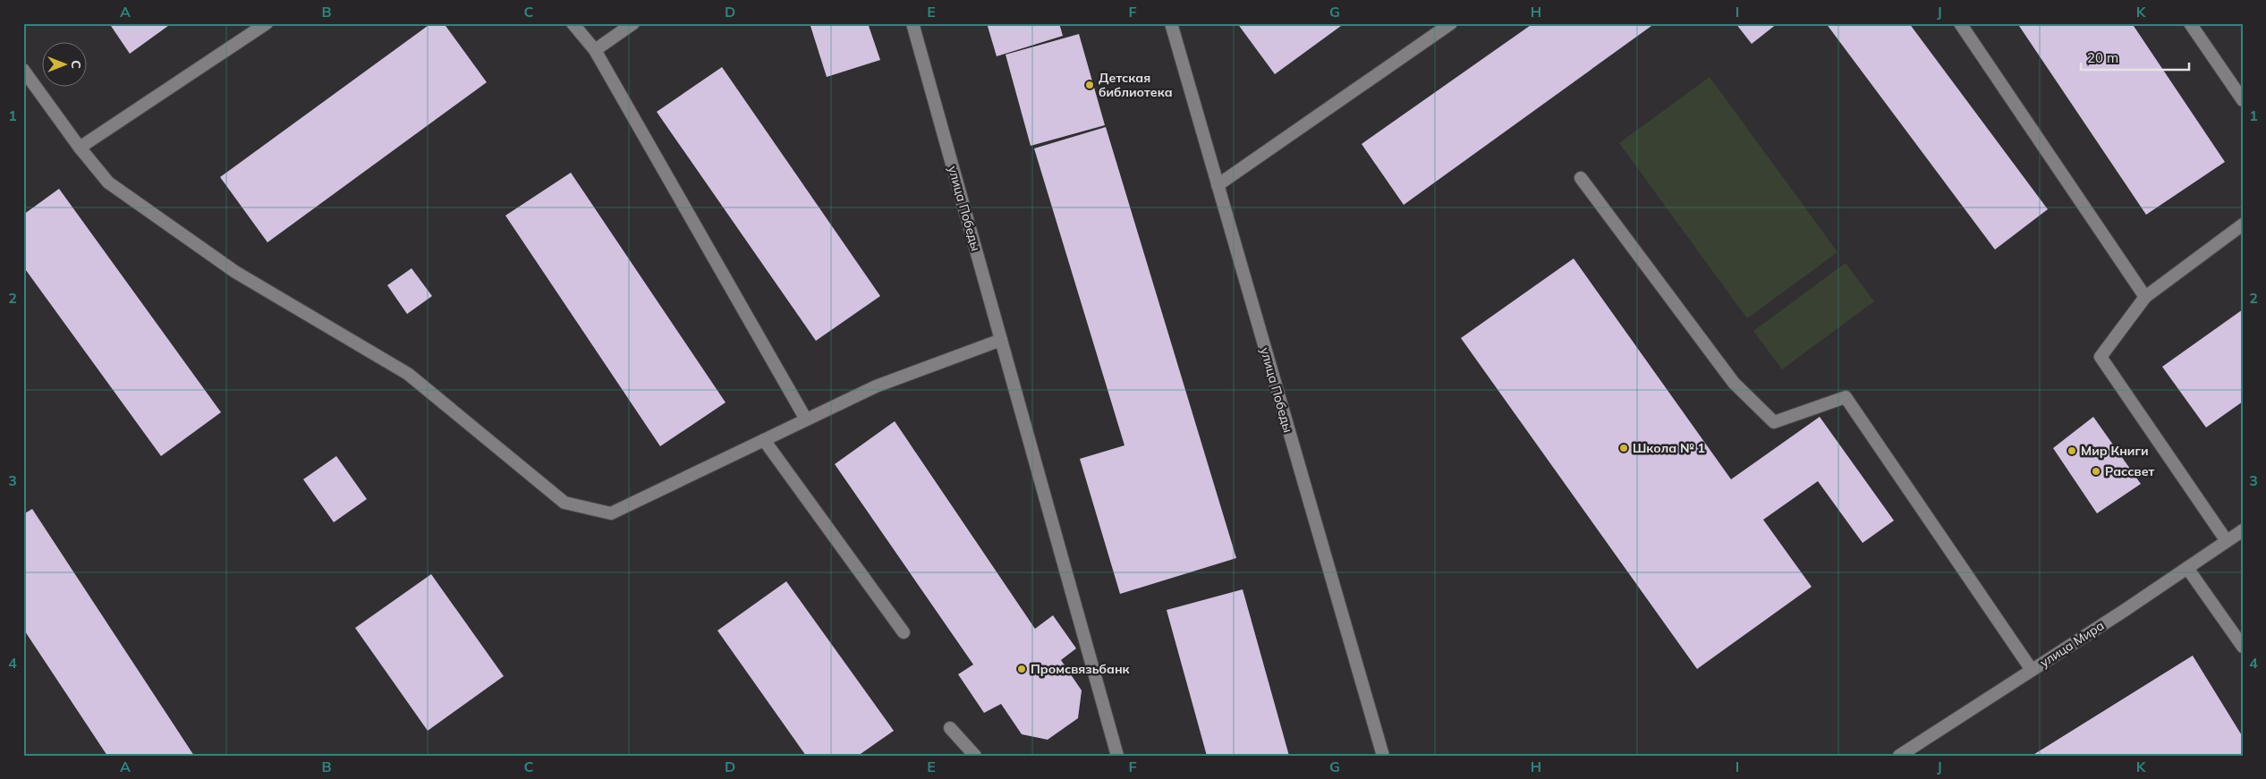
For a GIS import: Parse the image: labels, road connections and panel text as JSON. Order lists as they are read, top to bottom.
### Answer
{
  "streets": {
    "street": ["улица Победы", "улица Мира"]
  },
  "places": [
    "Детская библиотека",
    "Школа № 1",
    "Мир Книги",
    "Рассвет",
    "Промсвязьбанк"
  ],
  "scale_bar": "20 m",
  "north": "right",
  "grid": {
    "columns": [
      "A",
      "B",
      "C",
      "D",
      "E",
      "F",
      "G",
      "H",
      "I",
      "J",
      "K"
    ],
    "rows": [
      "1",
      "2",
      "3",
      "4"
    ]
  }
}
